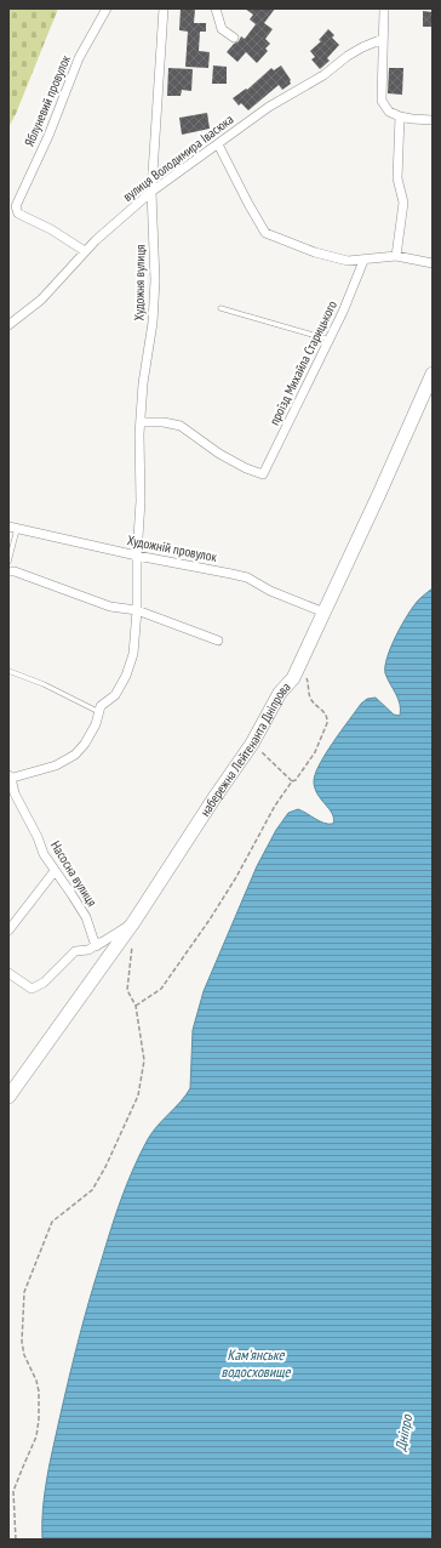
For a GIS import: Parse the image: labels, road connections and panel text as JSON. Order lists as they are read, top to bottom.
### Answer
{
  "streets": {
    "main road": ["набережна Лейтенанта Дніпрова"],
    "street": [
      "Яблуневий провулок",
      "вулиця Володимира Івасюка",
      "Художня вулиця",
      "проїзд Михайла Старицького",
      "Художній провулок",
      "Насосна вулиця"
    ]
  },
  "crossings": [
    ["Яблуневий провулок", "вулиця Володимира Івасюка"],
    ["вулиця Володимира Івасюка", "Художня вулиця"],
    ["Художня вулиця", "проїзд Михайла Старицького"],
    ["Художня вулиця", "Художній провулок"],
    ["Художній провулок", "набережна Лейтенанта Дніпрова"],
    ["набережна Лейтенанта Дніпрова", "Насосна вулиця"]
  ],
  "water": ["Кам'янське водосховище", "Дніпро"]
}
